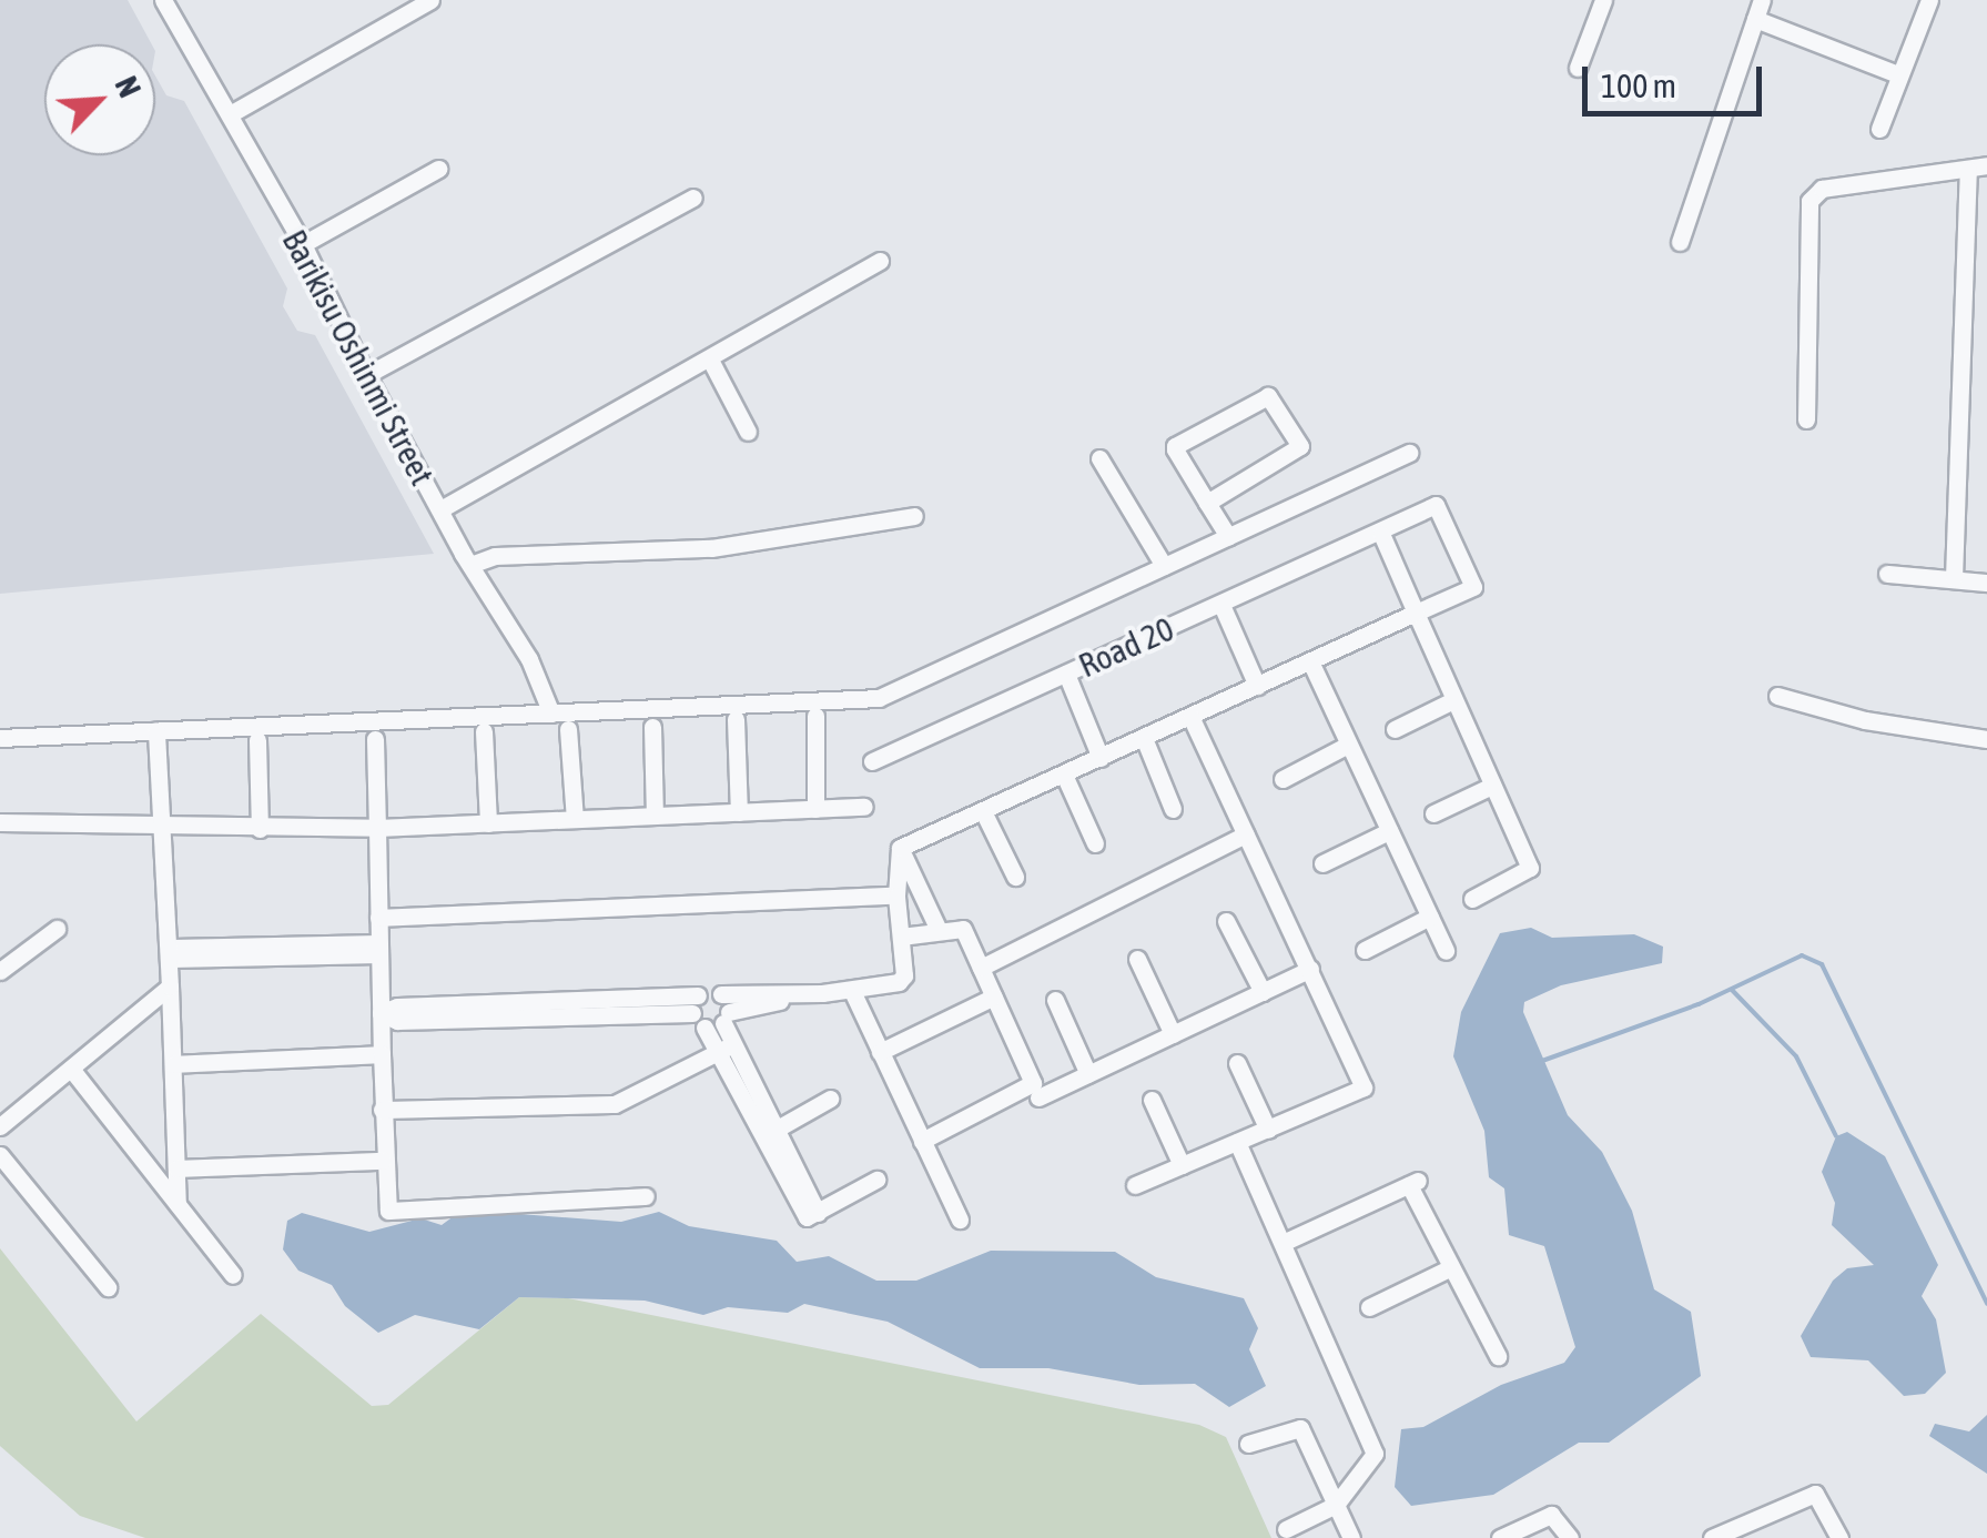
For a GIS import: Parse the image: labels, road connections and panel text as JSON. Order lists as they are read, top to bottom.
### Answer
{
  "streets": {
    "street": ["Barikisu Oshinmi Street", "Road 20"]
  },
  "scale_bar": "100 m",
  "north": "top right"
}
